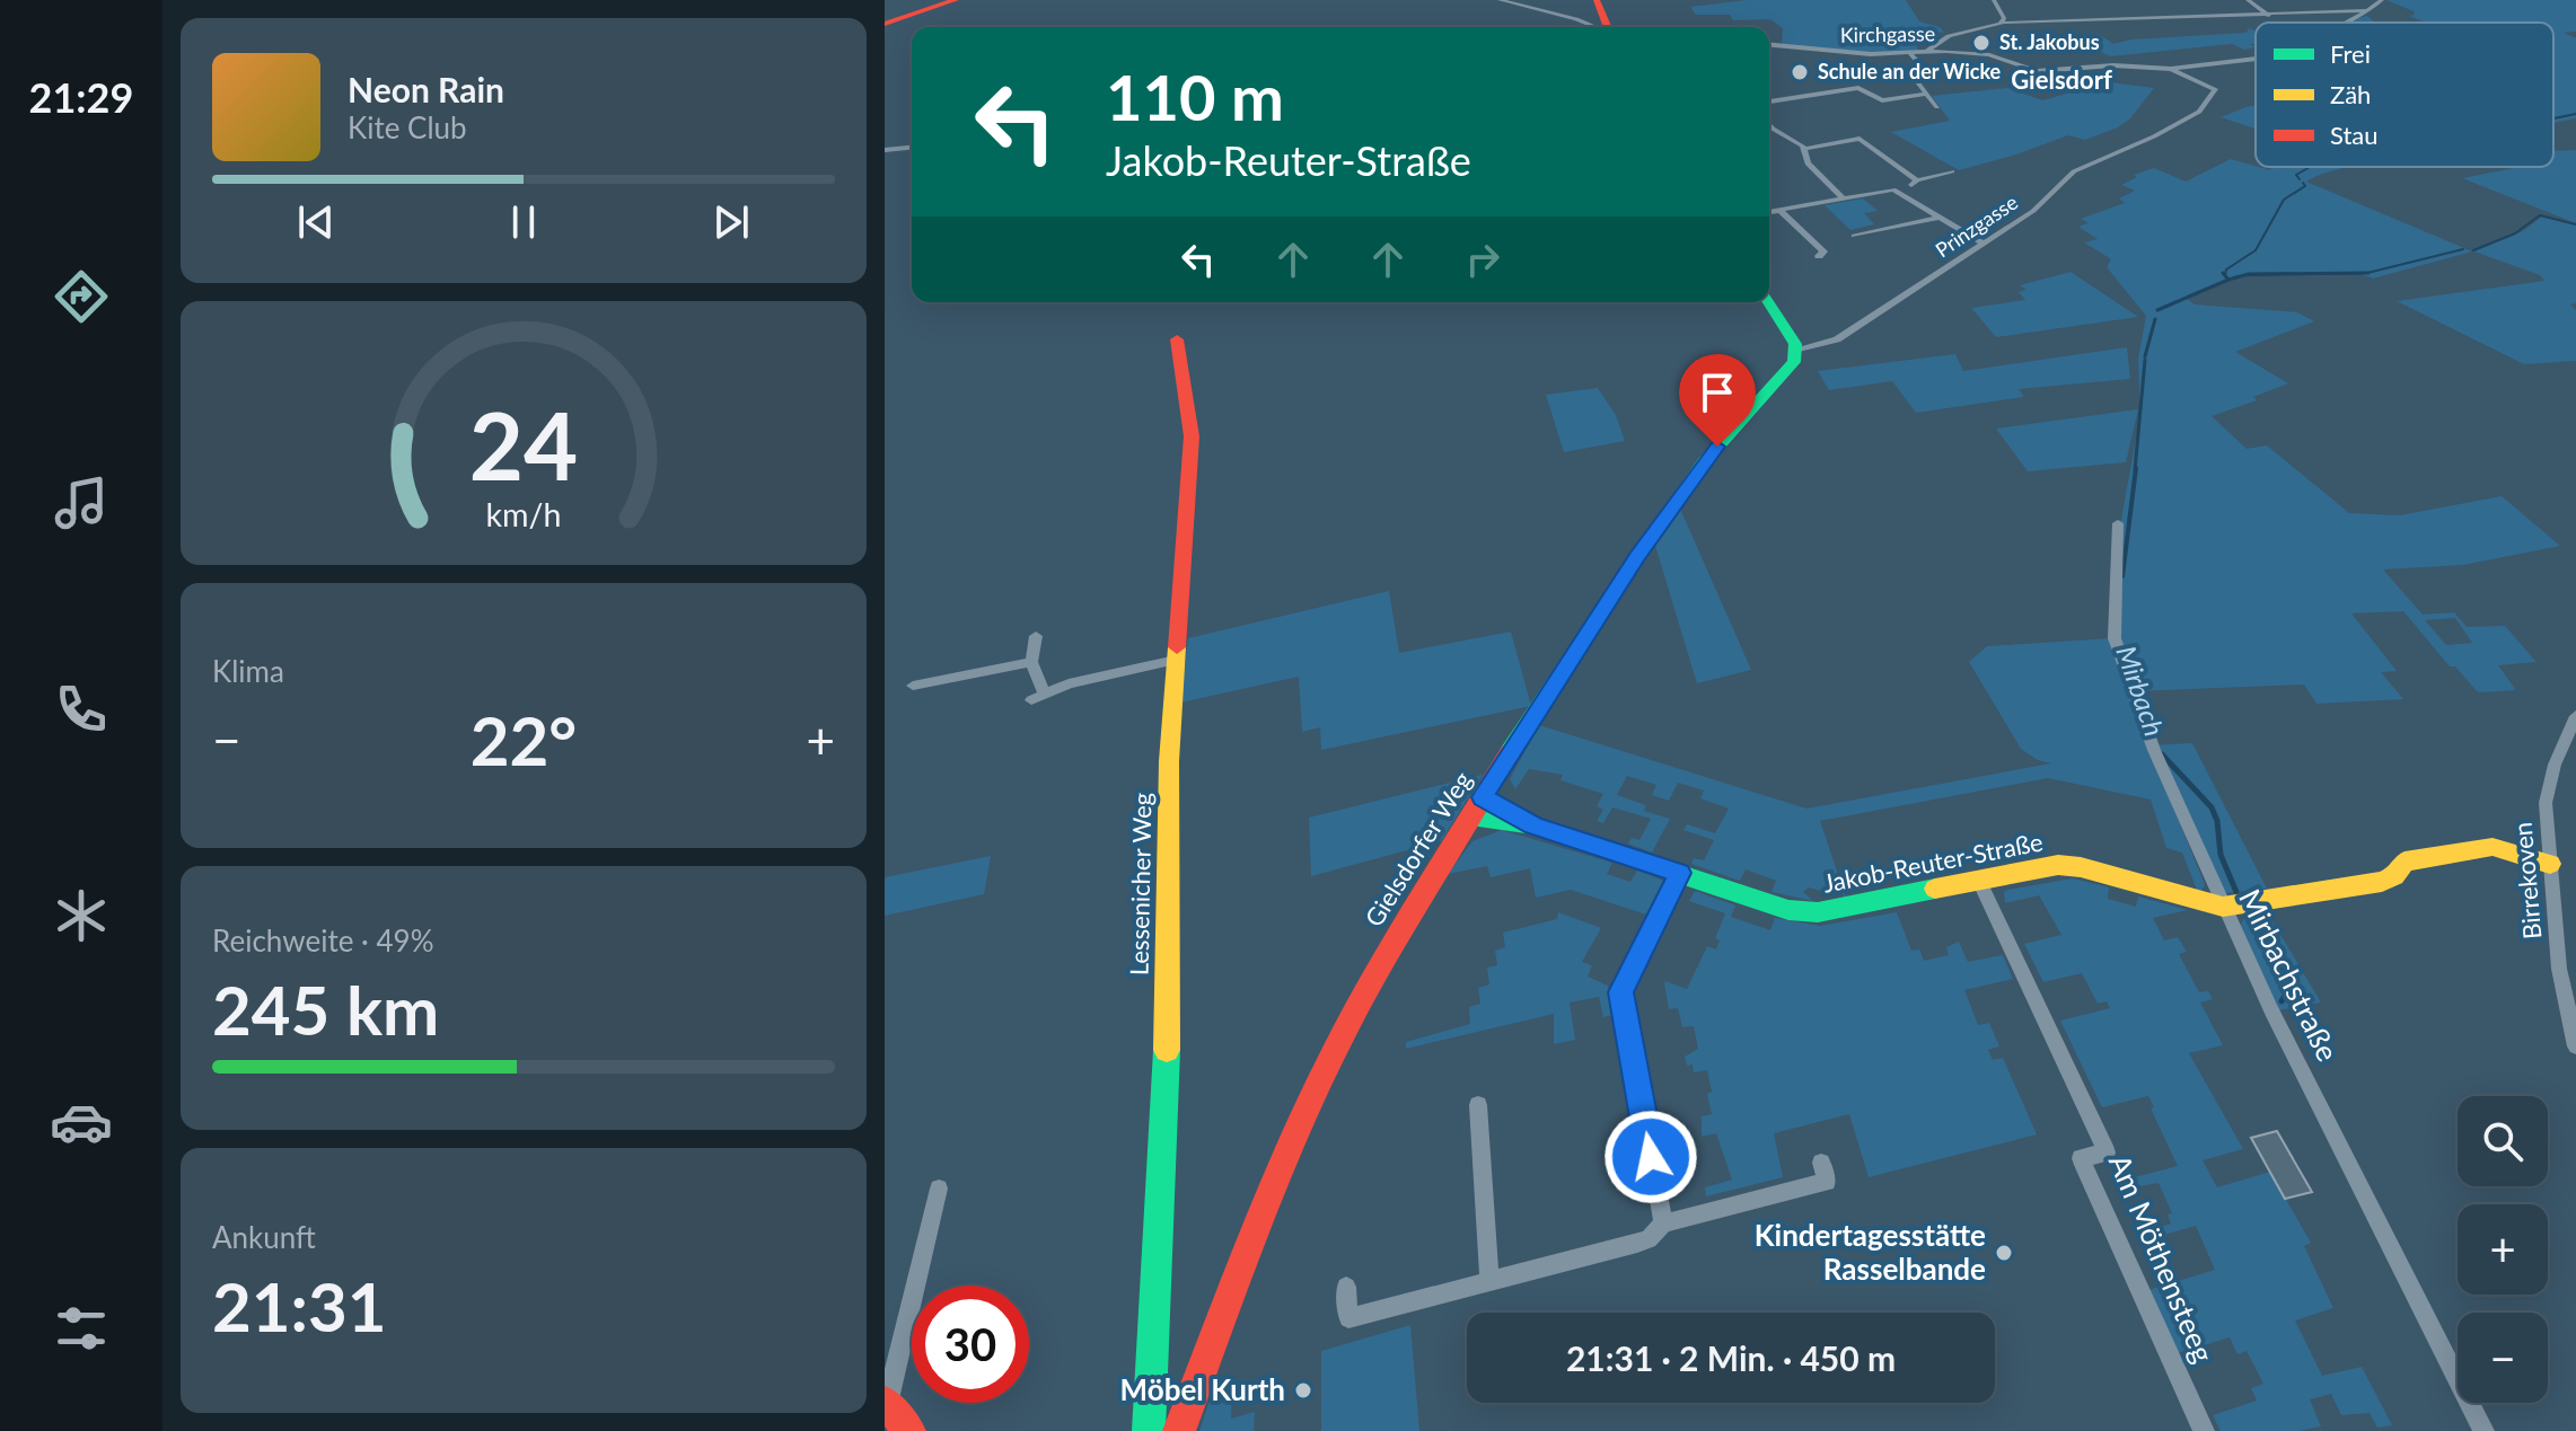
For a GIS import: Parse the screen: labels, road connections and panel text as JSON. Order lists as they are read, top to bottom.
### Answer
{
  "streets": {
    "street": [
      "Kirchgasse",
      "Prinzgasse",
      "Gielsdorfer Weg",
      "Jakob-Reuter-Straße",
      "Birrekoven",
      "Lessenicher Weg",
      "Mirbachstraße",
      "Am Möthensteeg"
    ]
  },
  "crossings": [
    ["Kirchgasse", "Prinzgasse"],
    ["Prinzgasse", "Gielsdorfer Weg"],
    ["Gielsdorfer Weg", "Jakob-Reuter-Straße"],
    ["Jakob-Reuter-Straße", "Birrekoven"],
    ["Jakob-Reuter-Straße", "Mirbachstraße"],
    ["Jakob-Reuter-Straße", "Am Möthensteeg"]
  ],
  "districts": ["Gielsdorf"],
  "water": ["Mirbach"],
  "places": [
    "St. Jakobus",
    "Schule an der Wicke",
    "Kindertagesstätte Rasselbande",
    "Möbel Kurth"
  ],
  "legend": ["Frei", "Zäh", "Stau"],
  "page": {
    "tabs": "21:29",
    "turn": ["110 m", "Jakob-Reuter-Straße"],
    "song": ["Neon Rain", "Kite Club"],
    "tile": [
      "Klima",
      ["Reichweite · 49%", "245 km"],
      ["Ankunft", "21:31"]
    ],
    "heat": ["−", "22°", "+"],
    "map_buttons": ["+", "−"],
    "limit": "30",
    "trip": "21:31 · 2 Min. · 450 m",
    "gauge": ["24", "km/h"]
  }
}
